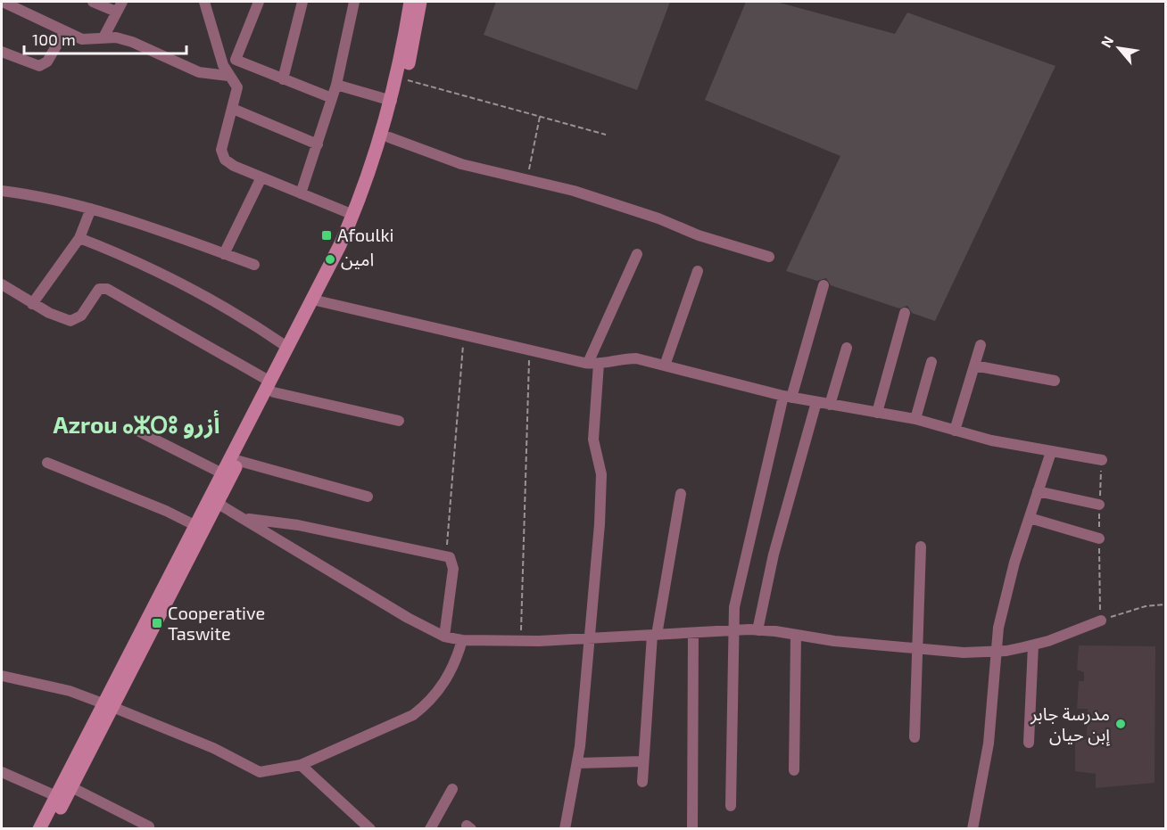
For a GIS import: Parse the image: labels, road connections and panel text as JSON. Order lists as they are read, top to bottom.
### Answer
{
  "districts": ["Azrou ⴰⵣⵔⵓ أزرو"],
  "places": {
    "transit": ["Afoulki", "Cooperative Taswite"],
    "other": ["امين", "مدرسة جابر إبن حيان"]
  },
  "scale_bar": "100 m",
  "north": "top left"
}
